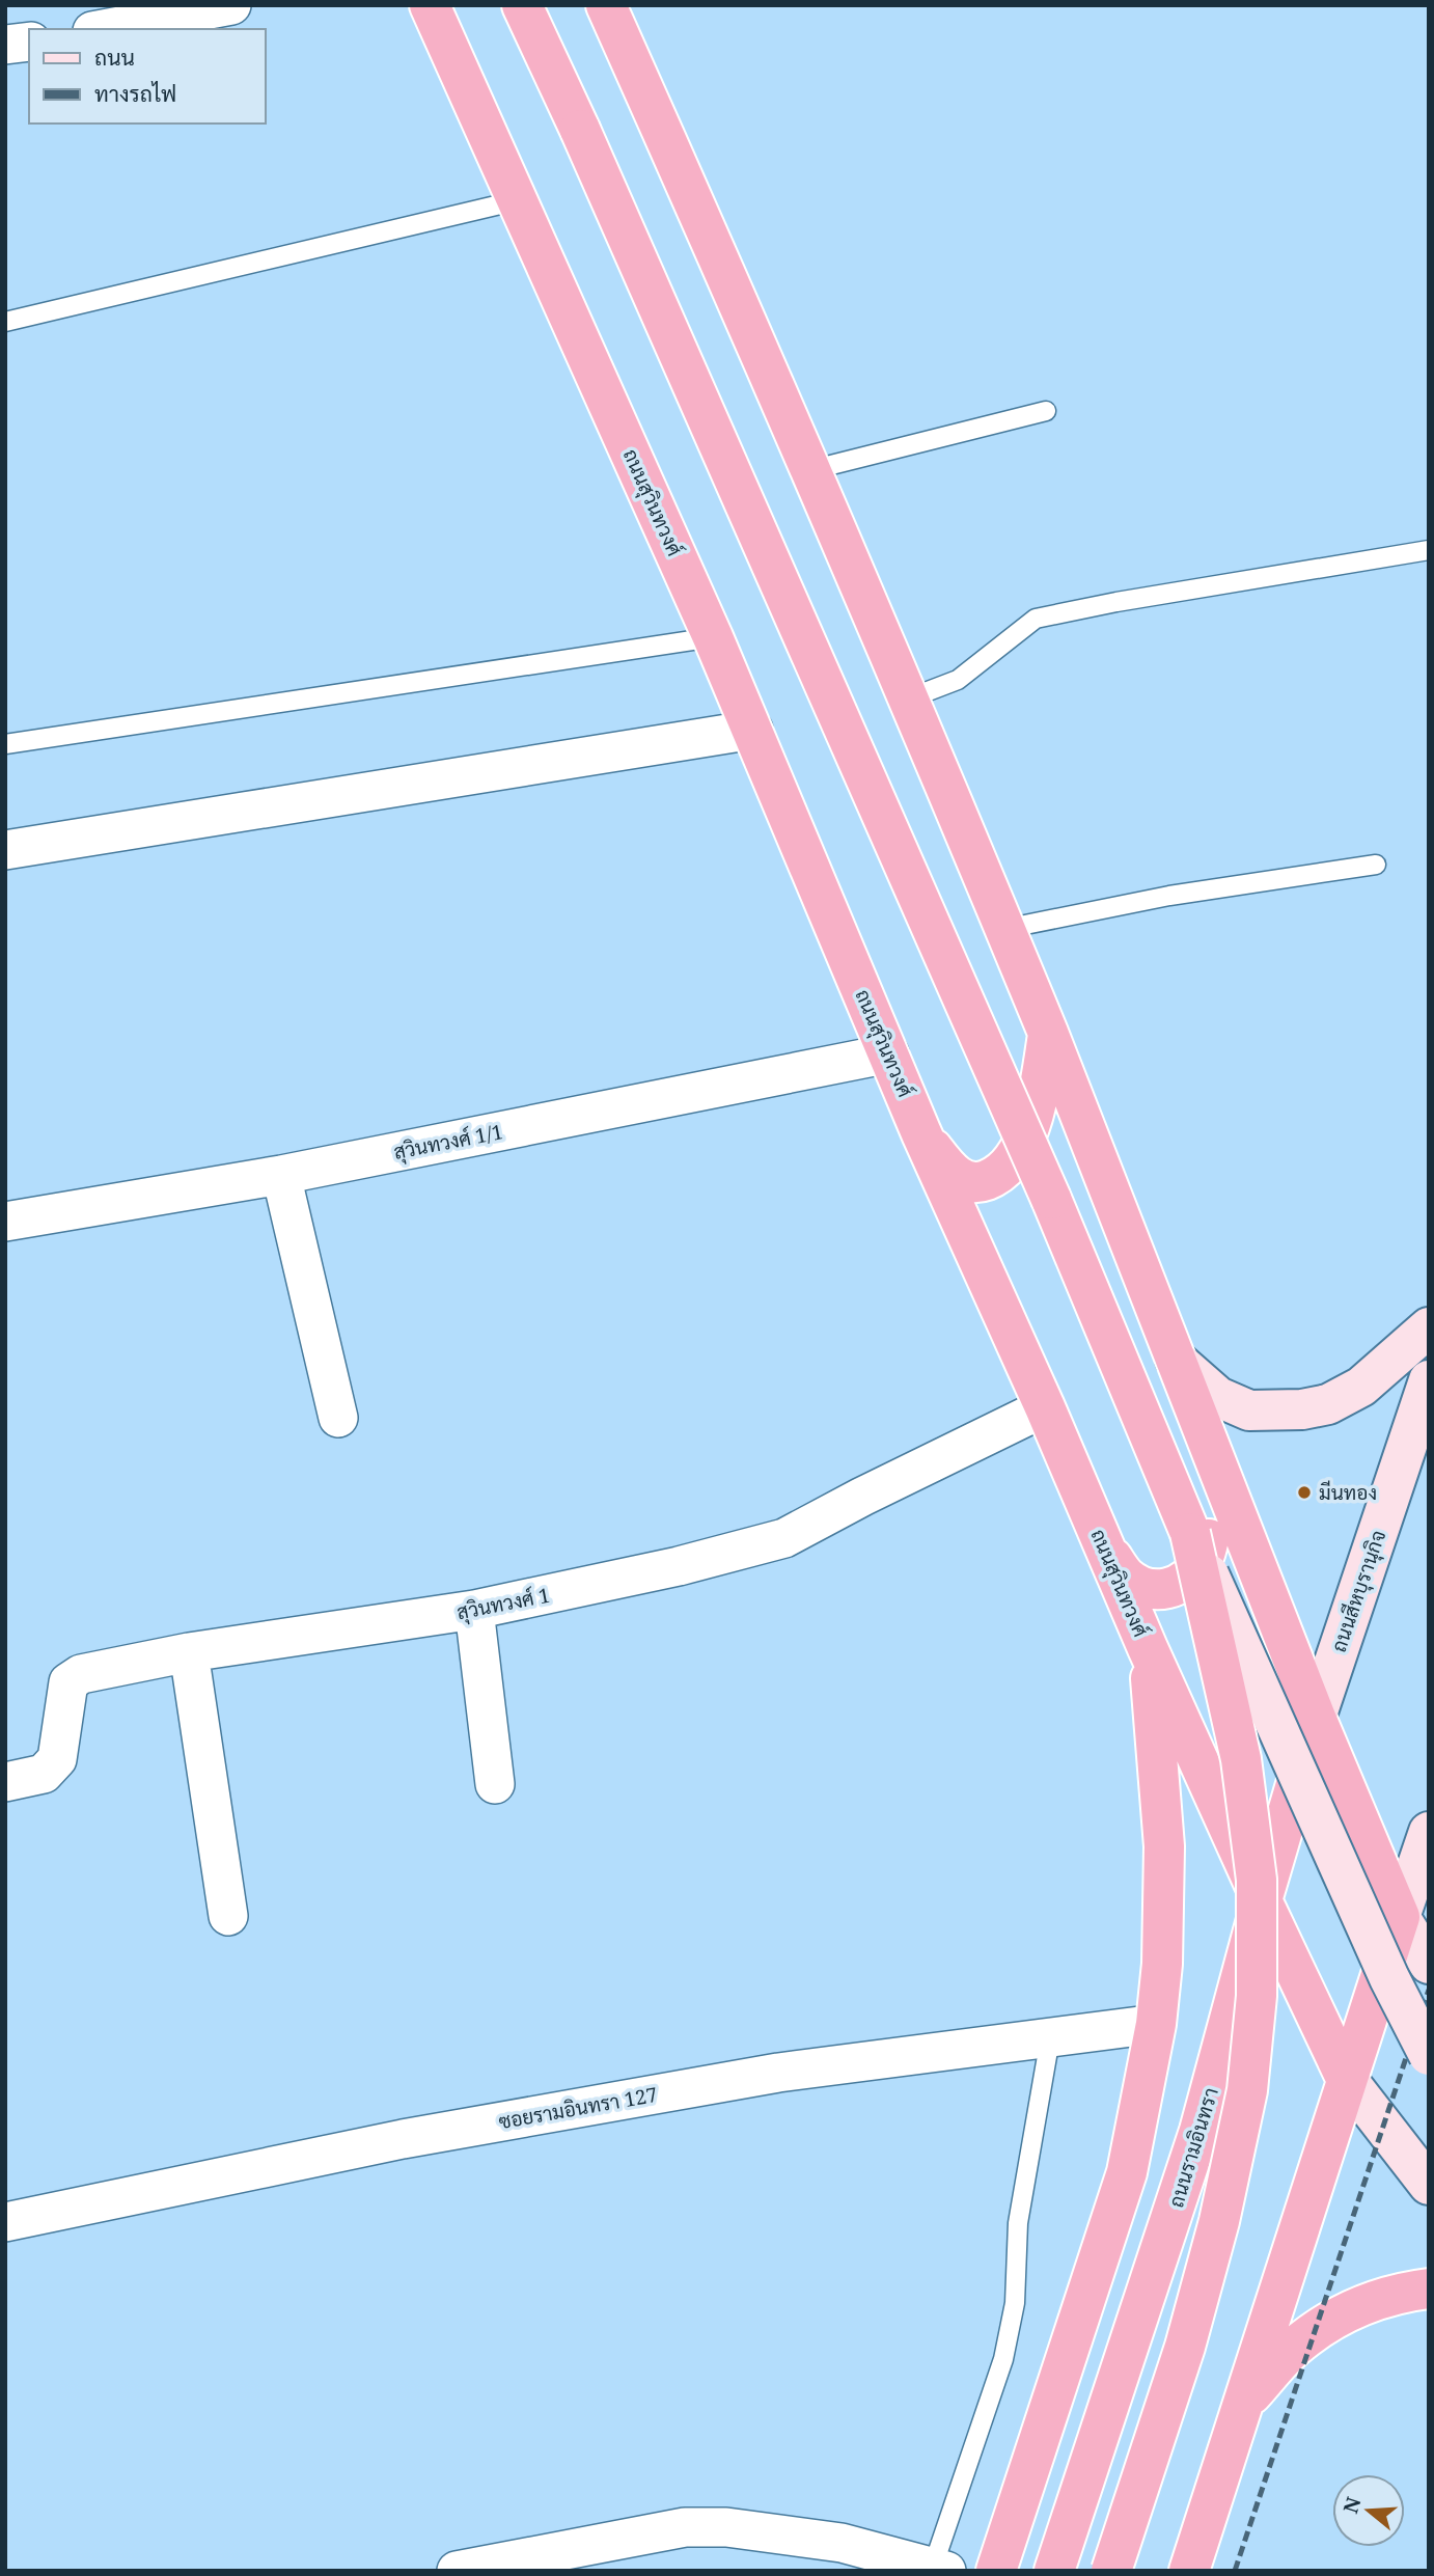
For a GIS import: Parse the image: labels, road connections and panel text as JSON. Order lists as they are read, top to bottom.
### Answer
{
  "streets": {
    "highway": ["ถนนสุวินทวงศ์", "ถนนรามอินทรา"],
    "main road": ["ถนนสีหบุรานุกิจ"],
    "street": ["สุวินทวงศ์ 1/1", "สุวินทวงศ์ 1", "ซอยรามอินทรา 127"]
  },
  "crossings": [
    ["ถนนสุวินทวงศ์", "สุวินทวงศ์ 1/1"],
    ["ถนนสุวินทวงศ์", "สุวินทวงศ์ 1"],
    ["ถนนสุวินทวงศ์", "ถนนรามอินทรา"],
    ["ถนนสีหบุรานุกิจ", "ถนนรามอินทรา"]
  ],
  "places": ["มีนทอง"],
  "legend": ["ถนน", "ทางรถไฟ"],
  "north": "left"
}
